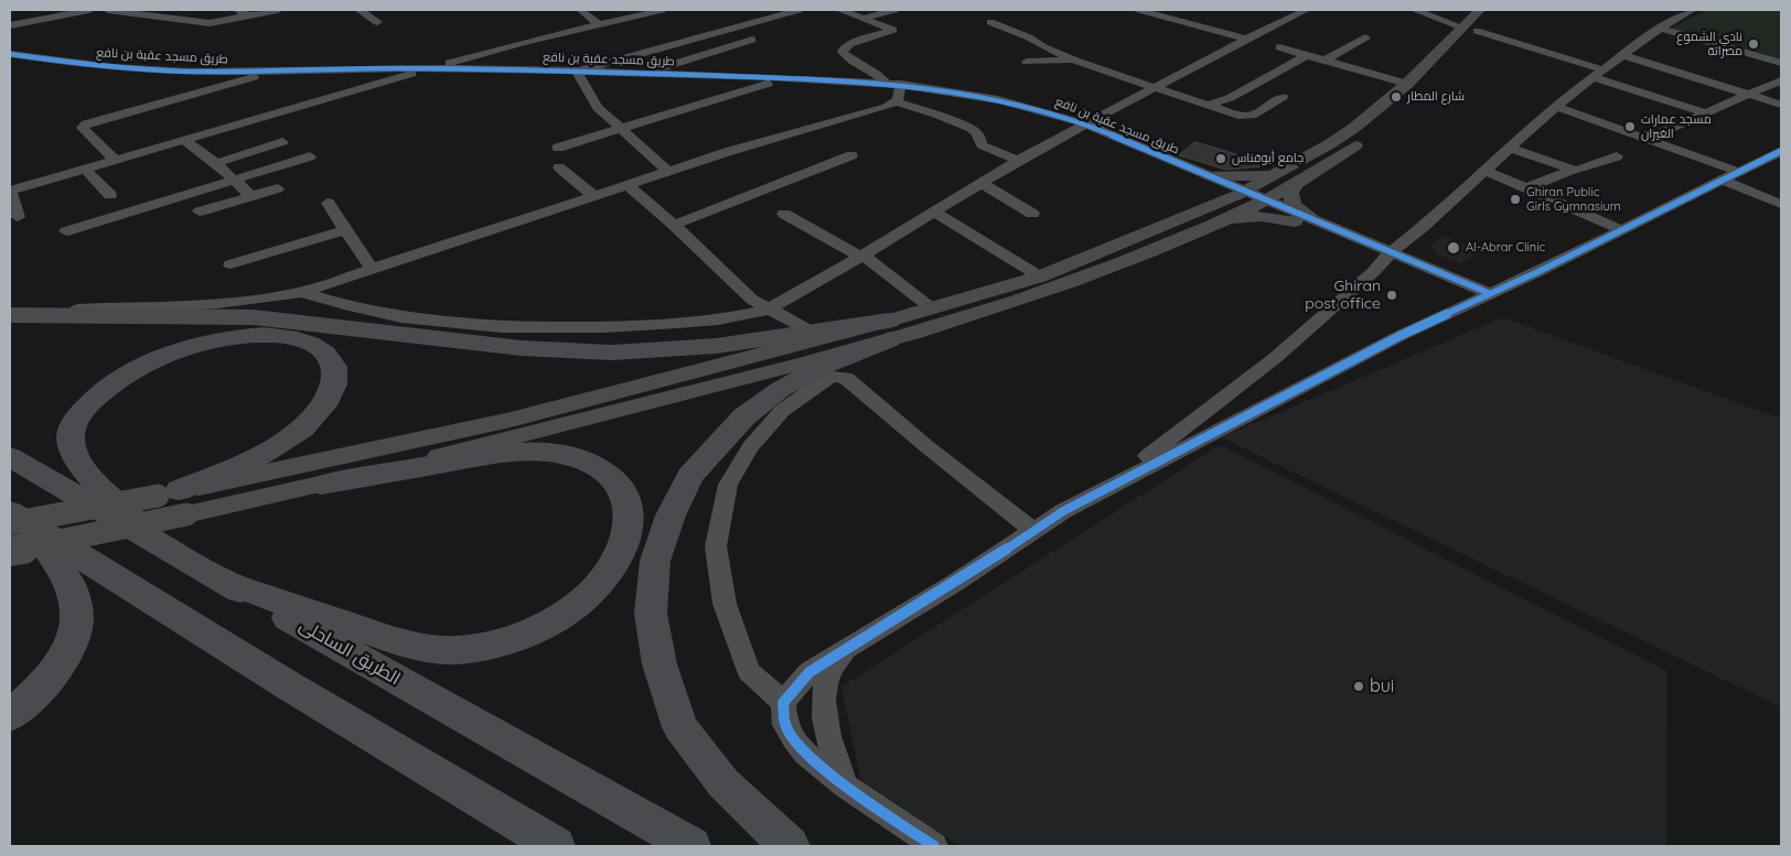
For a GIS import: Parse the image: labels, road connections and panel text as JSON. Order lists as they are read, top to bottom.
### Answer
{
  "streets": {
    "highway": ["الطريق الساحلى"],
    "street": ["طريق مسجد عقبة بن نافع"]
  },
  "places": [
    "نادي الشموع مصراتة",
    "شارع المطار",
    "مسجد عمارات الغيران",
    "جامع أبوفناس",
    "Ghiran Public Girls Gymnasium",
    "Al-Abrar Clinic",
    "Ghiran post office",
    "bui"
  ]
}
